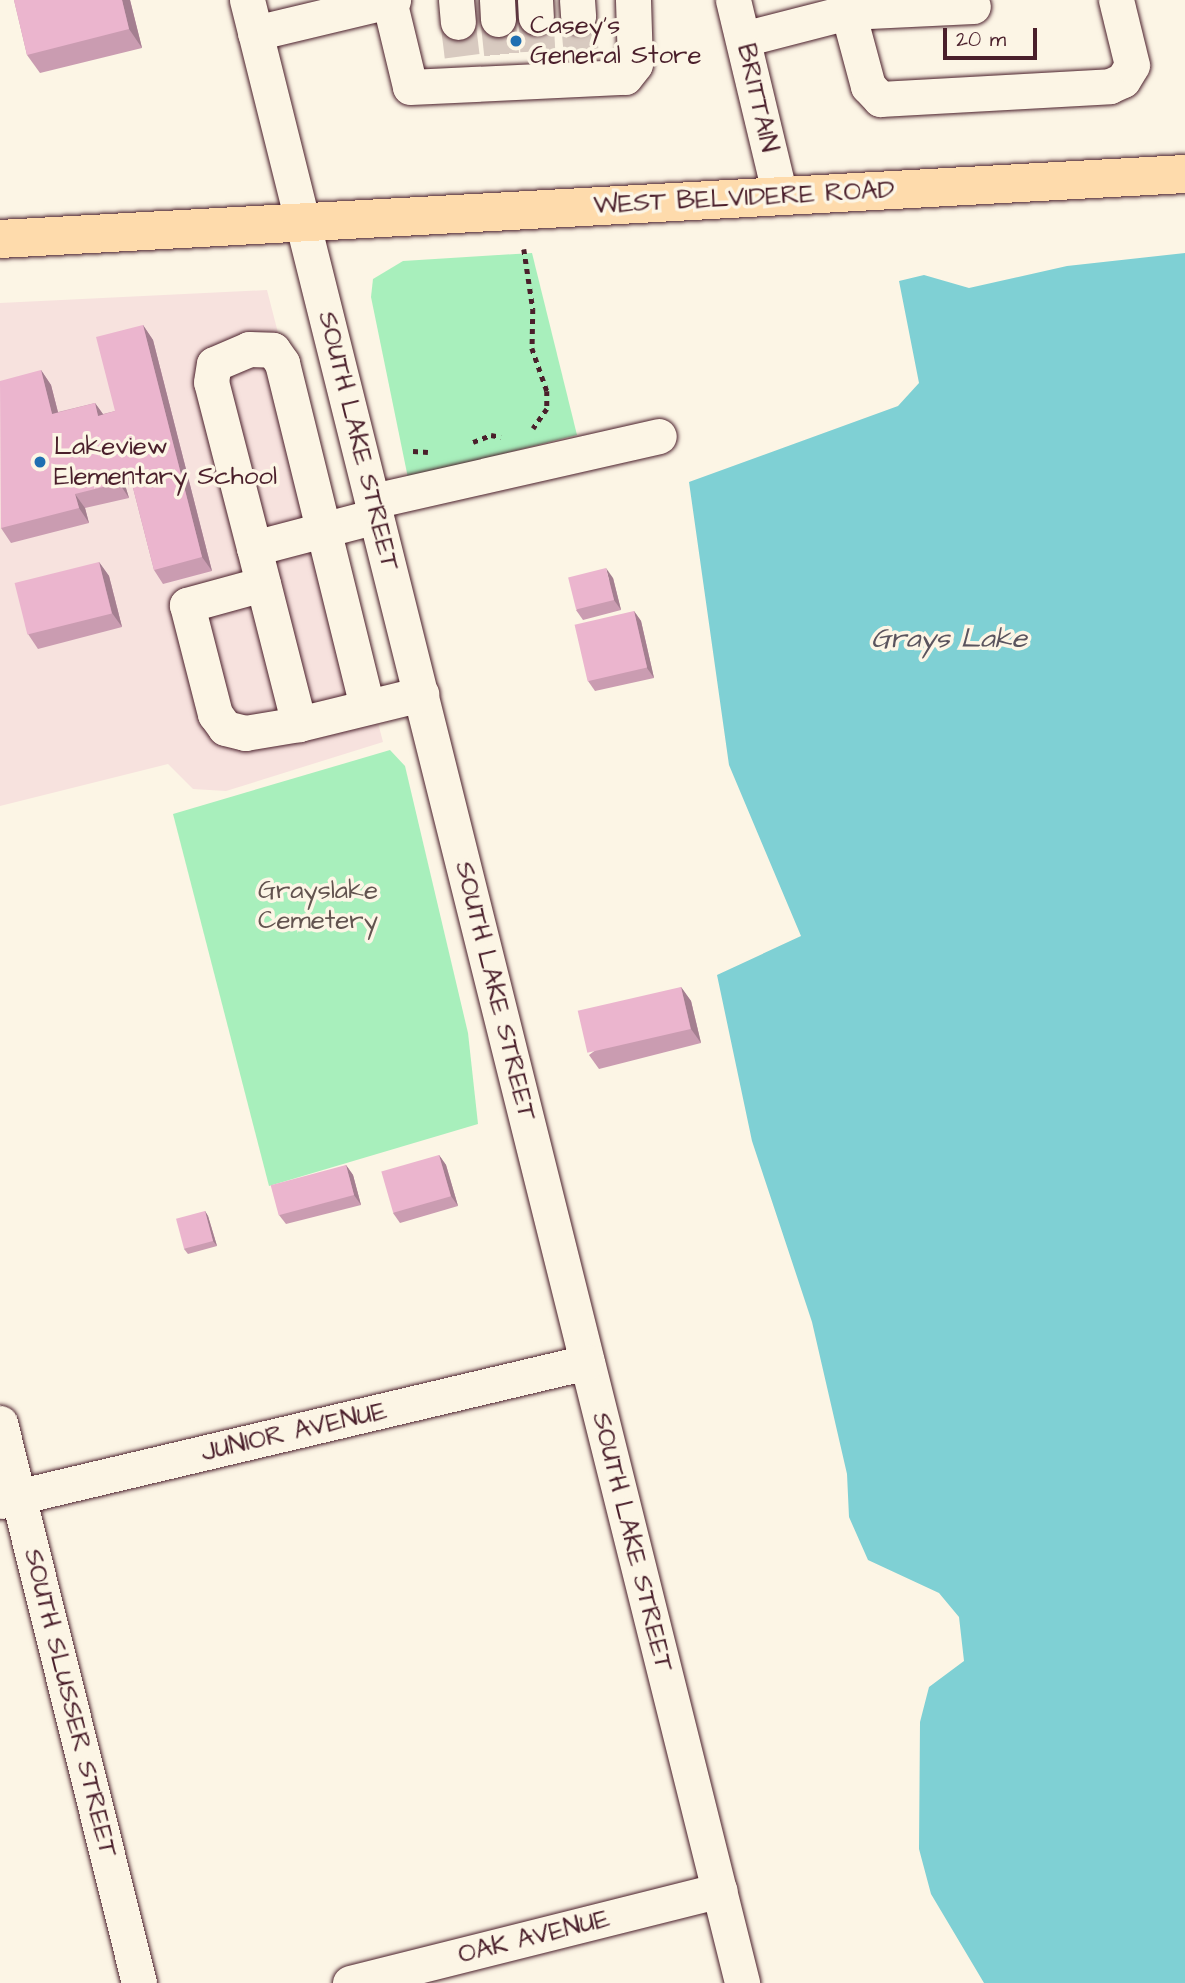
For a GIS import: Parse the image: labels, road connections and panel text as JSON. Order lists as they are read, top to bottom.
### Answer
{
  "streets": {
    "main road": ["WEST BELVIDERE ROAD"],
    "street": [
      "BRITTAIN",
      "SOUTH LAKE STREET",
      "JUNIOR AVENUE",
      "SOUTH SLUSSER STREET",
      "OAK AVENUE"
    ]
  },
  "crossings": [
    ["BRITTAIN", "WEST BELVIDERE ROAD"],
    ["WEST BELVIDERE ROAD", "SOUTH LAKE STREET"],
    ["SOUTH LAKE STREET", "JUNIOR AVENUE"],
    ["SOUTH LAKE STREET", "OAK AVENUE"],
    ["JUNIOR AVENUE", "SOUTH SLUSSER STREET"]
  ],
  "water": ["Grays Lake"],
  "parks": ["Grayslake Cemetery"],
  "places": ["Casey's General Store", "Lakeview Elementary School"],
  "scale_bar": "20 m"
}
